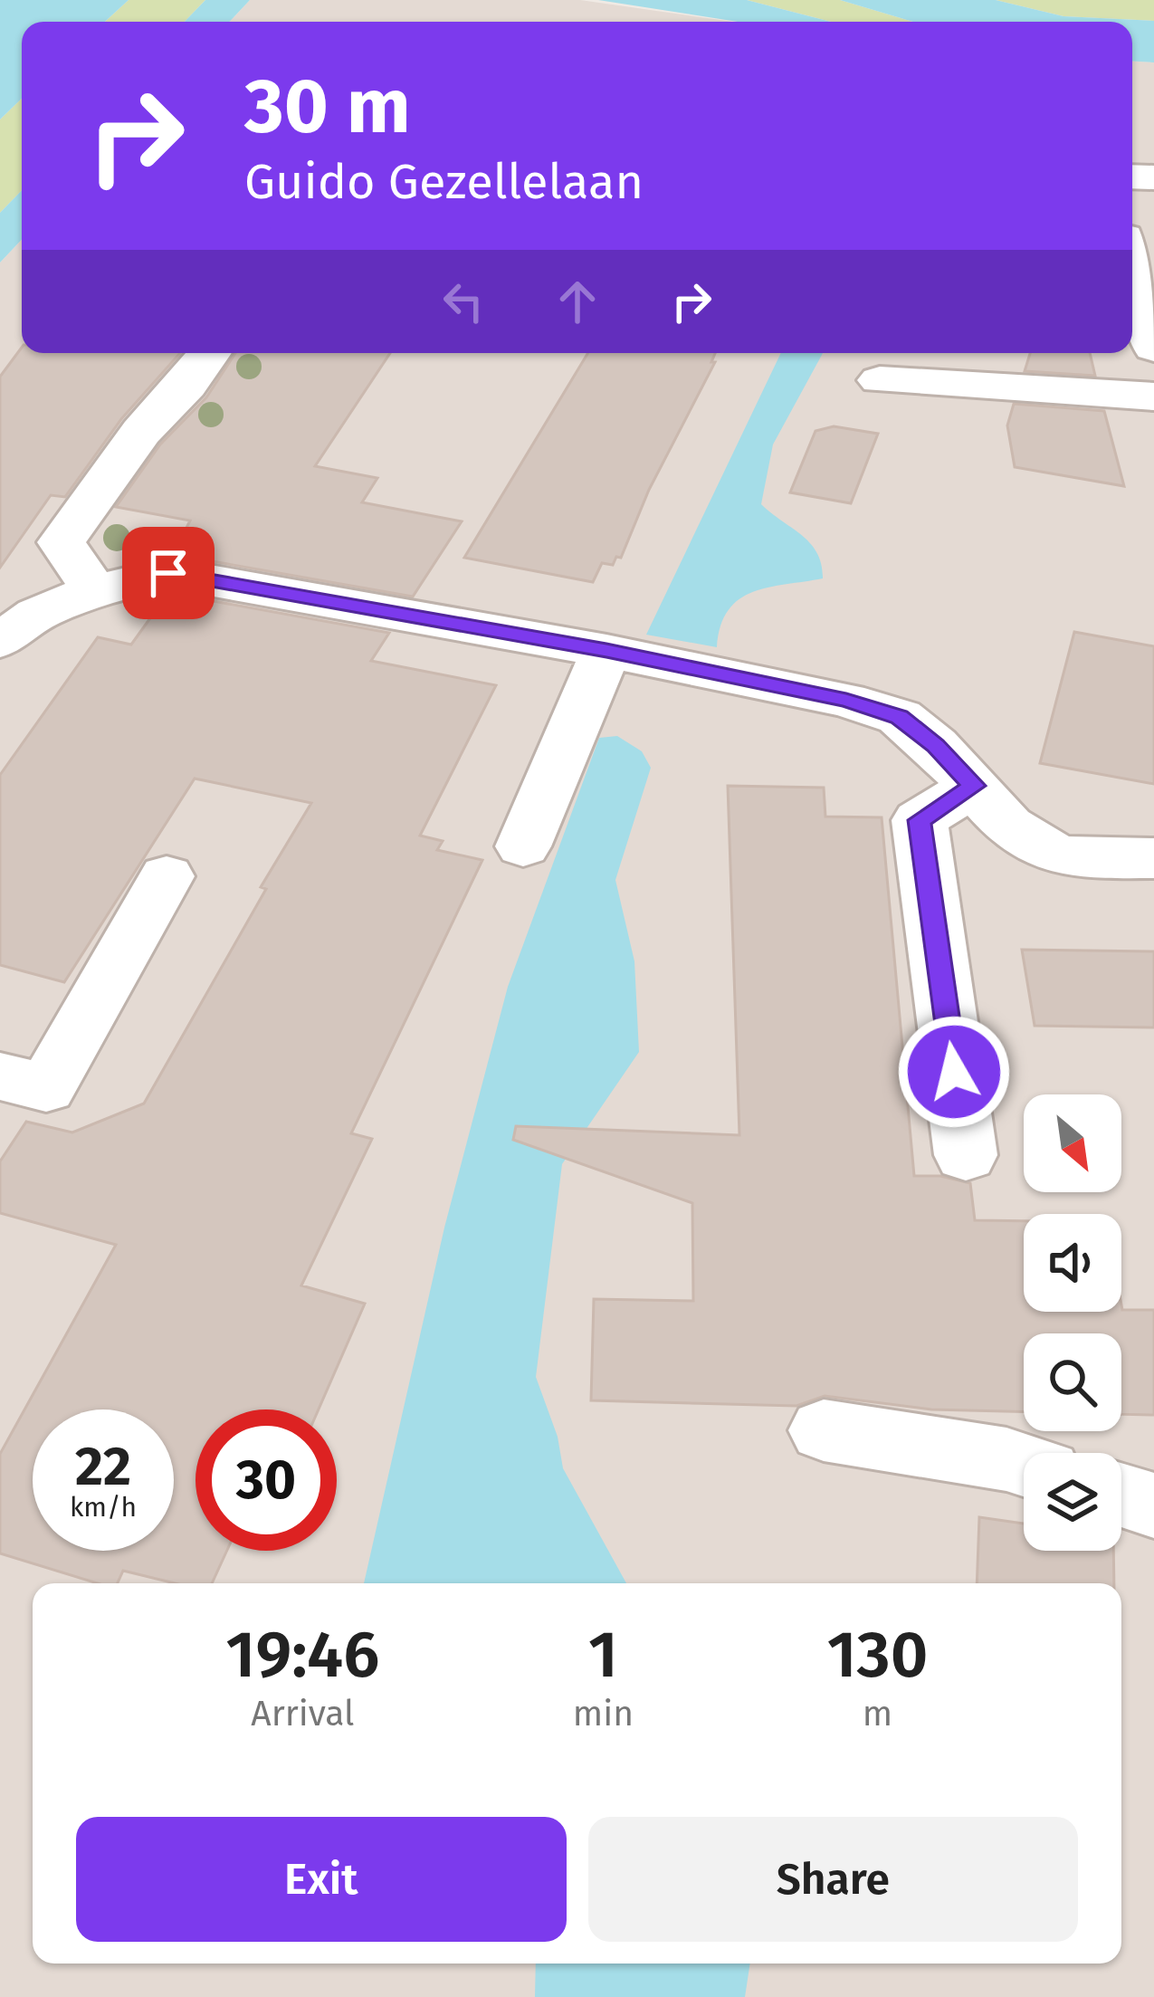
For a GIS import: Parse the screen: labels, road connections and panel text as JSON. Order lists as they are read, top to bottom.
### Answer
{
  "north": "bottom right",
  "page": {
    "turn": ["30 m", "Guido Gezellelaan"],
    "speed": "22 km/h",
    "limit": "30",
    "eta": [
      "19:46",
      "Arrival",
      "1",
      "min",
      "130",
      "m"
    ],
    "buttons": ["Exit", "Share"]
  }
}
